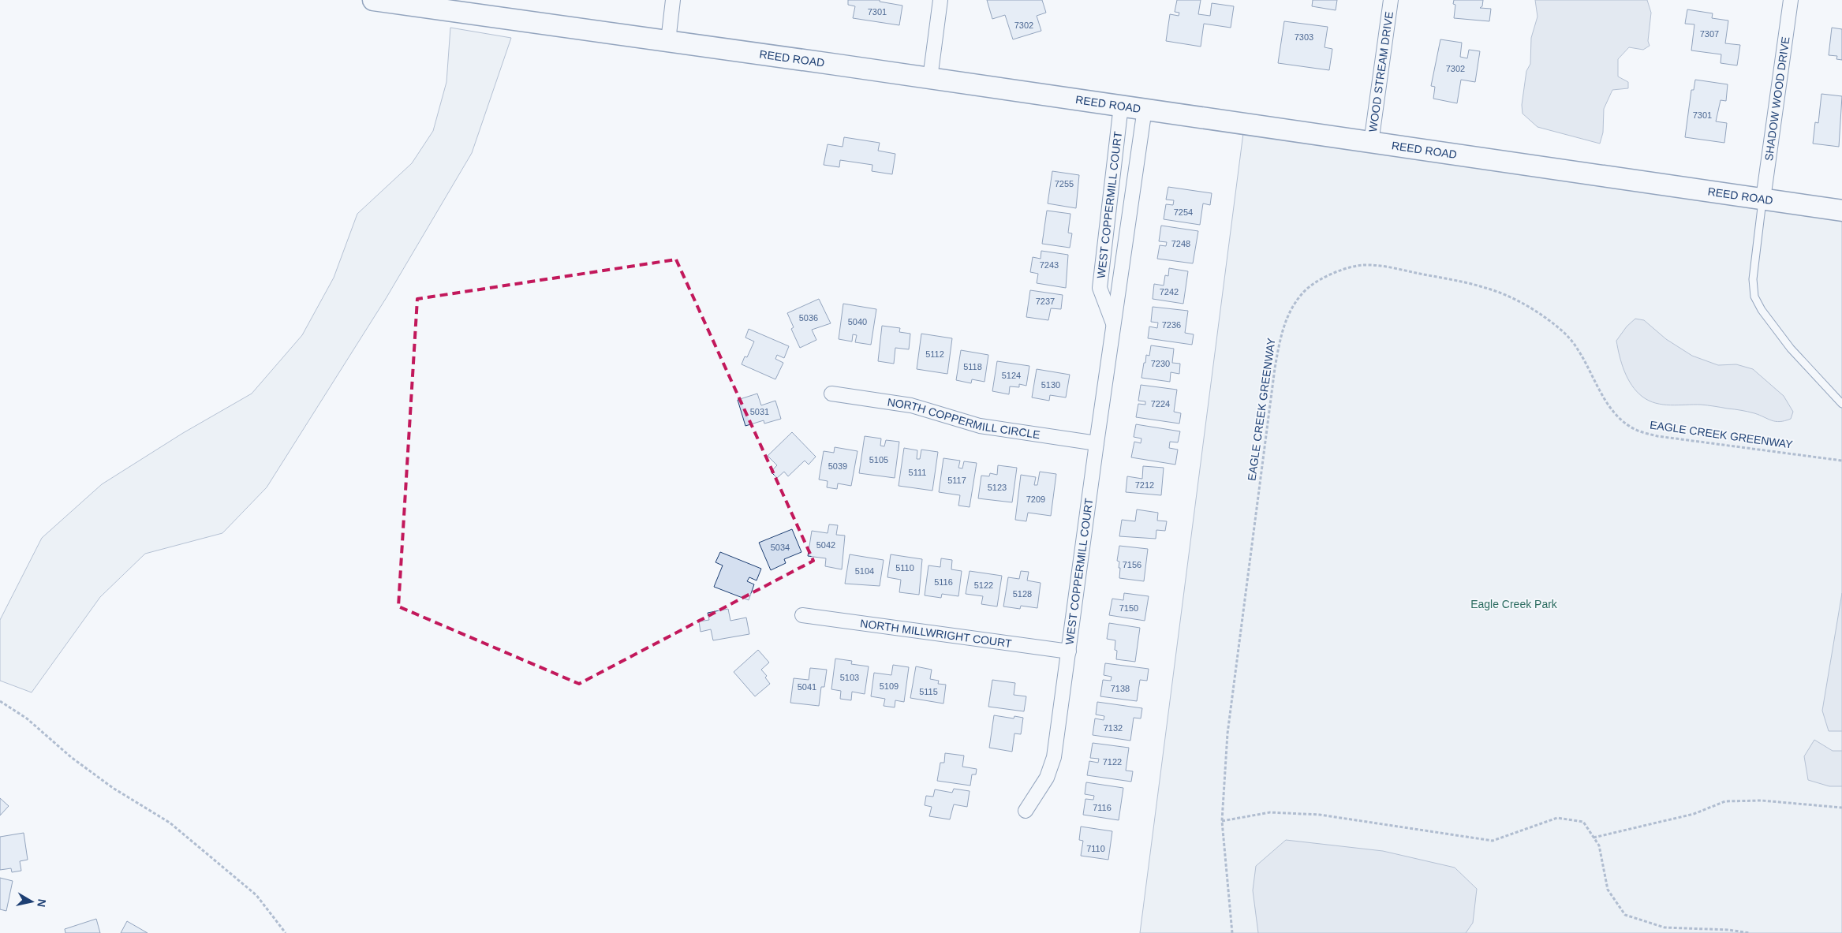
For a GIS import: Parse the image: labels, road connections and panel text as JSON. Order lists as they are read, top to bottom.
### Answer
{
  "streets": {
    "main road": ["REED ROAD"],
    "street": [
      "WOOD STREAM DRIVE",
      "SHADOW WOOD DRIVE",
      "WEST COPPERMILL COURT",
      "NORTH COPPERMILL CIRCLE",
      "NORTH MILLWRIGHT COURT"
    ],
    "path": ["EAGLE CREEK GREENWAY"]
  },
  "crossings": [
    ["REED ROAD", "WOOD STREAM DRIVE"],
    ["REED ROAD", "SHADOW WOOD DRIVE"],
    ["REED ROAD", "WEST COPPERMILL COURT"],
    ["WEST COPPERMILL COURT", "NORTH COPPERMILL CIRCLE"],
    ["WEST COPPERMILL COURT", "NORTH MILLWRIGHT COURT"]
  ],
  "parks": ["Eagle Creek Park"],
  "house_numbers": [
    "7301",
    "7302",
    "7307",
    "7303",
    "7302",
    "7301",
    "7255",
    "7254",
    "7248",
    "7243",
    "7242",
    "7237",
    "5036",
    "5040",
    "7236",
    "5112",
    "7230",
    "5118",
    "5124",
    "5130",
    "7224",
    "5031",
    "5105",
    "5039",
    "5111",
    "5117",
    "7212",
    "5123",
    "7209",
    "5042",
    "5034",
    "7156",
    "5110",
    "5104",
    "5116",
    "5122",
    "5128",
    "7150",
    "5103",
    "5109",
    "5041",
    "7138",
    "5115",
    "7132",
    "7122",
    "7116",
    "7110"
  ],
  "north": "right"
}
